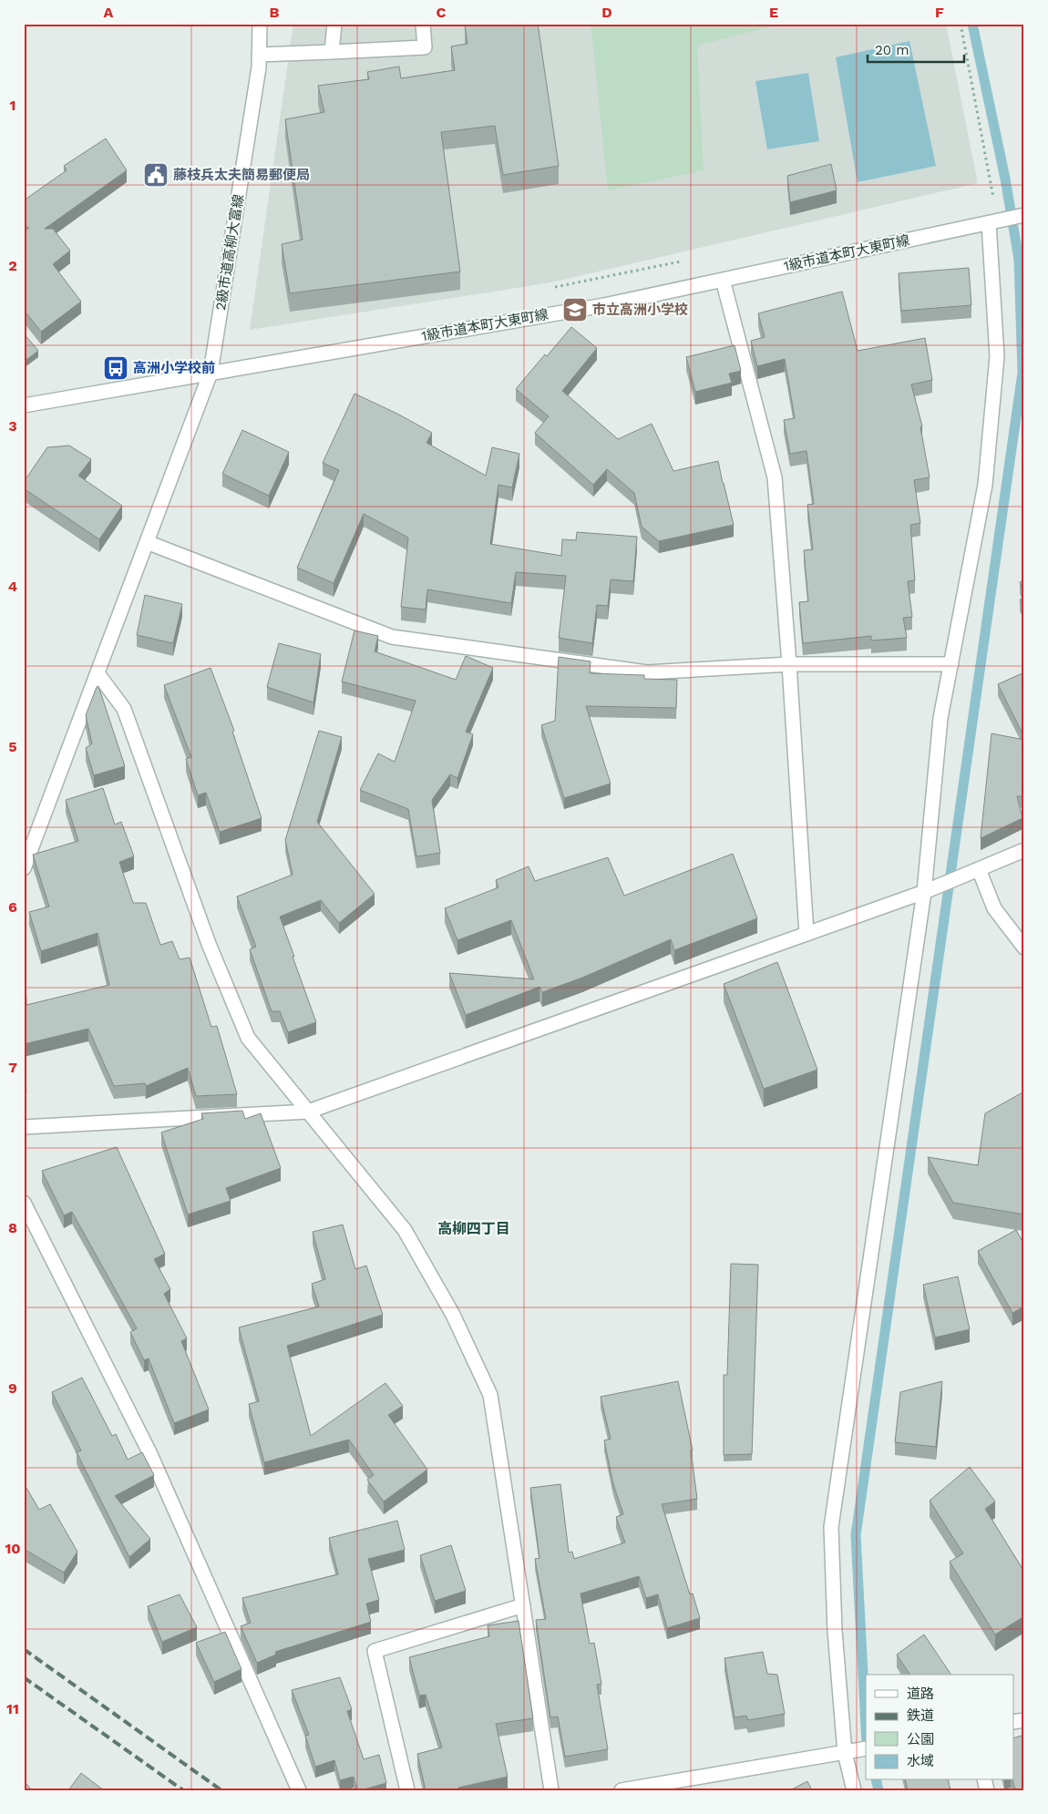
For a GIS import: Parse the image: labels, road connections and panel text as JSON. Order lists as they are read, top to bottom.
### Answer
{
  "streets": {
    "street": ["2級市道高柳大富線", "1級市道本町大東町線"]
  },
  "crossings": [
    ["2級市道高柳大富線", "1級市道本町大東町線"]
  ],
  "districts": ["高柳四丁目"],
  "places": {
    "public building": ["藤枝兵太夫簡易郵便局"],
    "school or university": ["市立高洲小学校"],
    "bus stop": ["高洲小学校前"]
  },
  "legend": [
    "道路",
    "鉄道",
    "公園",
    "水域"
  ],
  "scale_bar": "20 m",
  "grid": {
    "columns": [
      "A",
      "B",
      "C",
      "D",
      "E",
      "F"
    ],
    "rows": [
      "1",
      "2",
      "3",
      "4",
      "5",
      "6",
      "7",
      "8",
      "9",
      "10",
      "11"
    ]
  }
}
